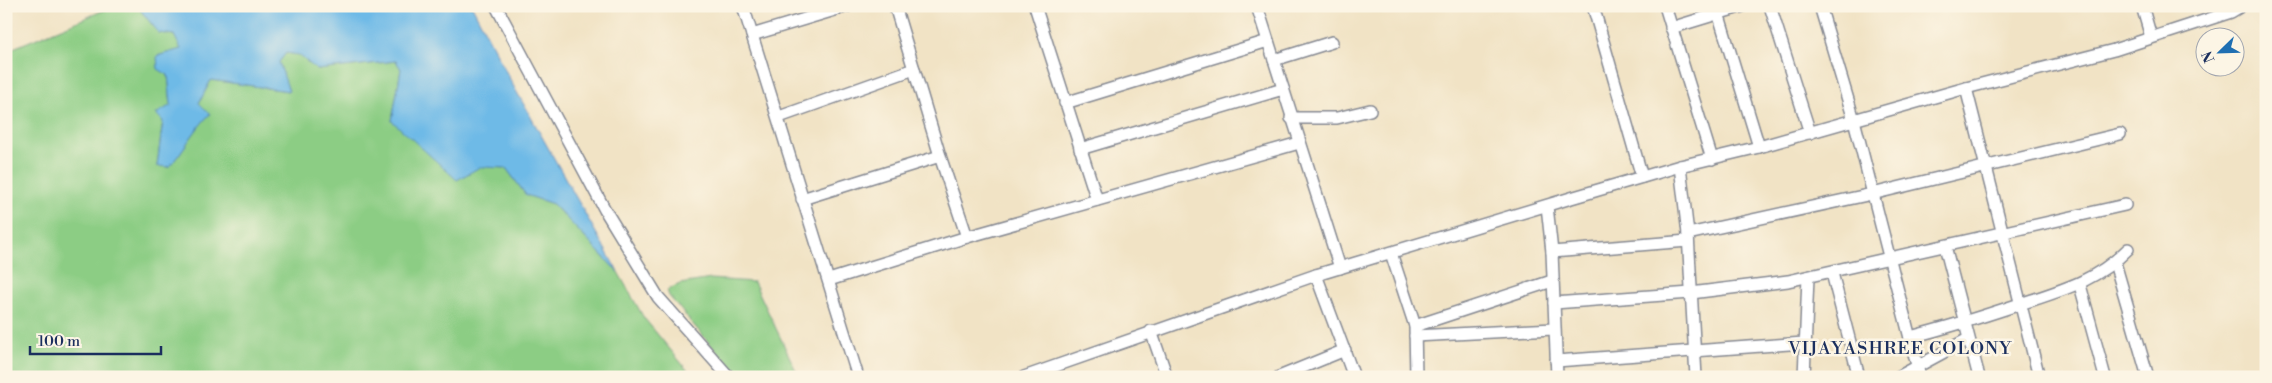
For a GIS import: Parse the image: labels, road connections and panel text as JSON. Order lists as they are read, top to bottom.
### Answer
{
  "districts": ["VIJAYASHREE COLONY"],
  "scale_bar": "100 m",
  "north": "bottom left"
}
